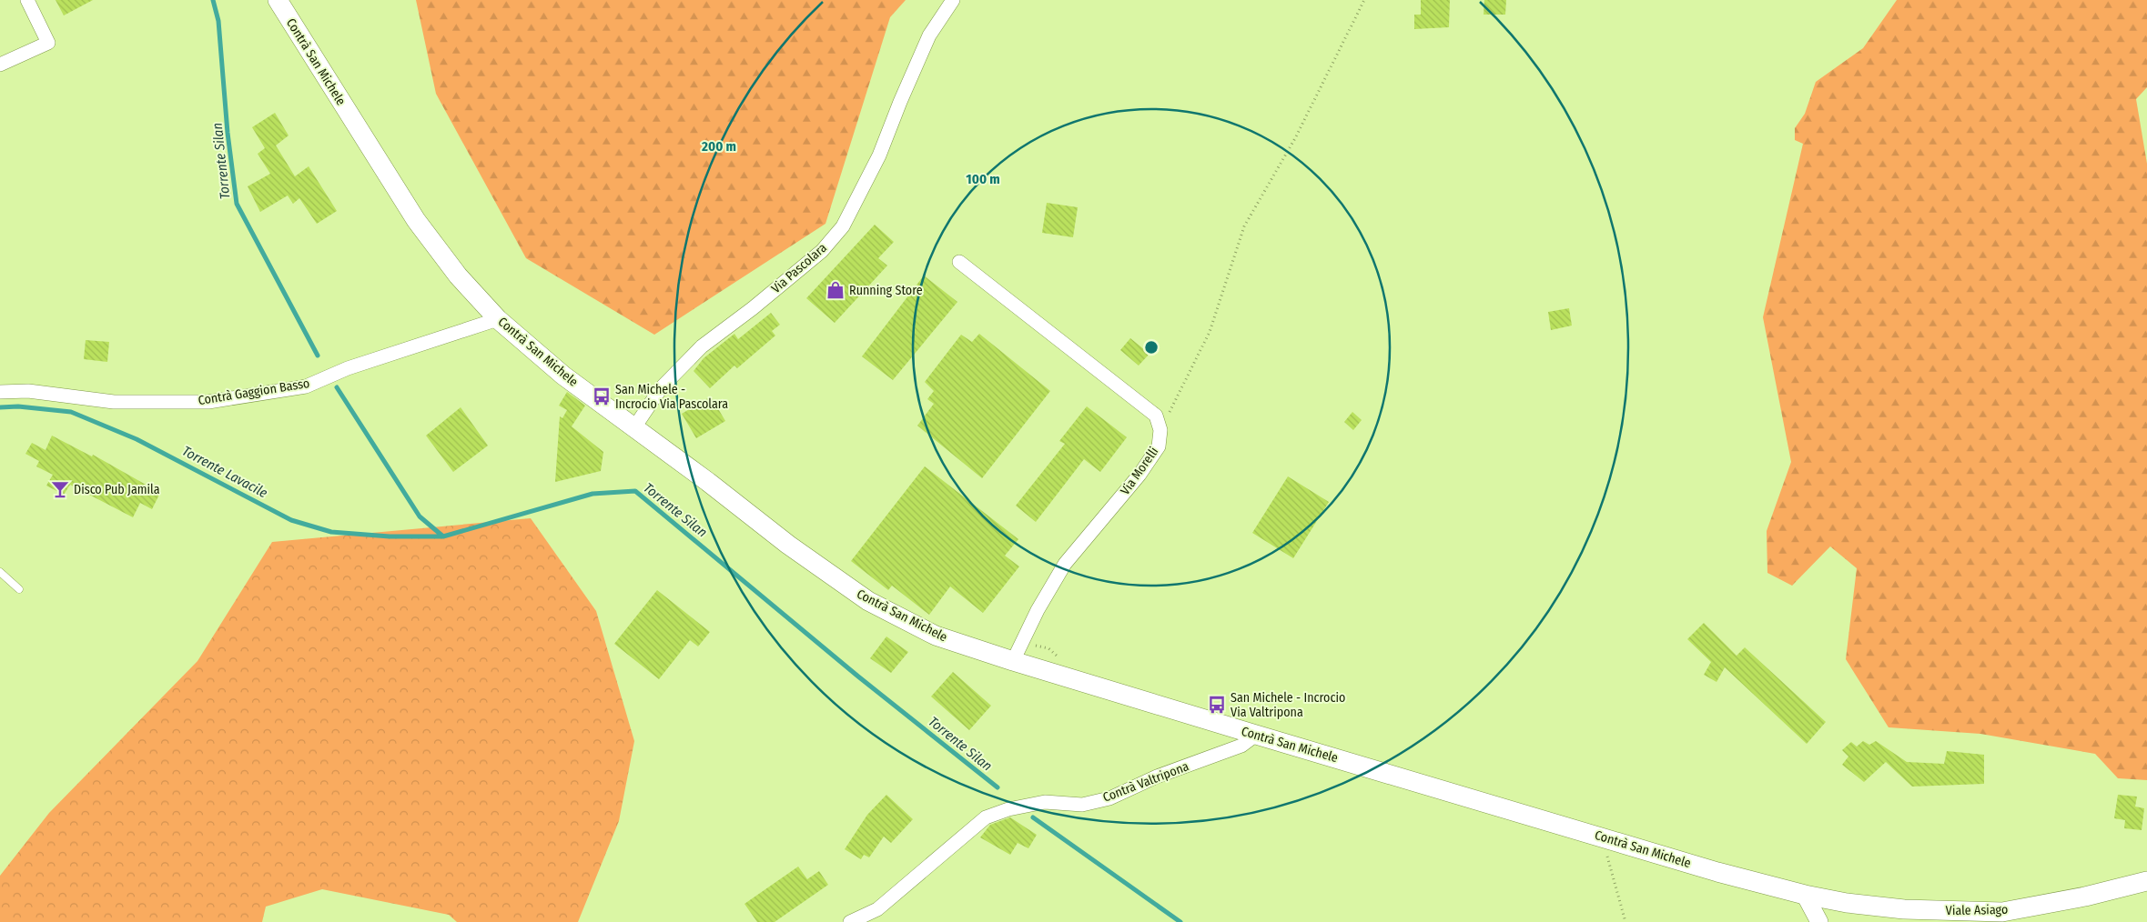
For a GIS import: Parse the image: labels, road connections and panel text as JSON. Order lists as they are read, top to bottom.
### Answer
{
  "streets": {
    "main road": ["Contrà San Michele", "Viale Asiago"],
    "street": [
      "Via Pascolara",
      "Contrà Gaggion Basso",
      "Via Morelli",
      "Contrà Valtripona"
    ]
  },
  "crossings": [
    ["Contrà San Michele", "Via Pascolara"],
    ["Contrà San Michele", "Contrà Gaggion Basso"],
    ["Contrà San Michele", "Via Morelli"],
    ["Contrà San Michele", "Contrà Valtripona"],
    ["Contrà San Michele", "Viale Asiago"]
  ],
  "water": ["Torrente Silan", "Torrente Lavacile"],
  "places": {
    "shop": ["Running Store"],
    "bus stop": ["San Michele - Incrocio Via Pascolara", "San Michele - Incrocio Via Valtripona"],
    "bar": ["Disco Pub Jamila"]
  },
  "rings": ["200 m", "100 m"]
}
